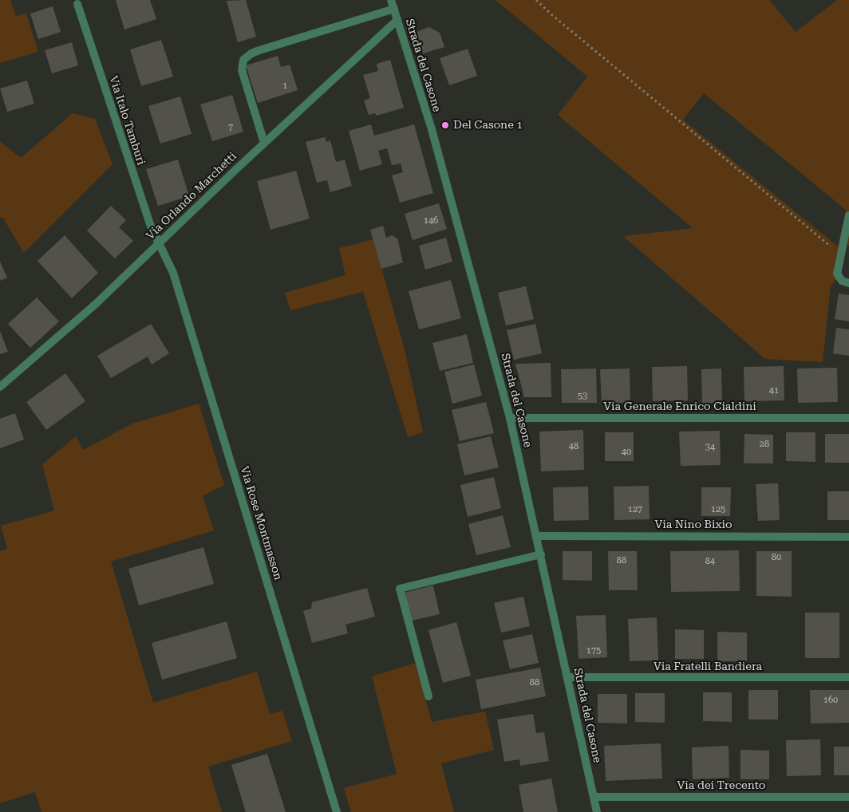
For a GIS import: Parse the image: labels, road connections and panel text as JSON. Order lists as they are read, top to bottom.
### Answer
{
  "streets": {
    "street": [
      "Strada del Casone",
      "Via Italo Tamburi",
      "Via Orlando Marchetti",
      "Via Generale Enrico Cialdini",
      "Via Rose Montmasson",
      "Via Nino Bixio",
      "Via Fratelli Bandiera",
      "Via dei Trecento"
    ]
  },
  "crossings": [
    ["Strada del Casone", "Via Orlando Marchetti"],
    ["Strada del Casone", "Via Generale Enrico Cialdini"],
    ["Strada del Casone", "Via Nino Bixio"],
    ["Strada del Casone", "Via Fratelli Bandiera"],
    ["Strada del Casone", "Via dei Trecento"],
    ["Via Italo Tamburi", "Via Orlando Marchetti"],
    ["Via Italo Tamburi", "Via Rose Montmasson"],
    ["Via Orlando Marchetti", "Via Rose Montmasson"]
  ],
  "places": ["Del Casone 1"],
  "house_numbers": [
    "1",
    "7",
    "146",
    "41",
    "53",
    "28",
    "48",
    "34",
    "40",
    "127",
    "125",
    "80",
    "88",
    "84",
    "175",
    "88",
    "160"
  ]
}
